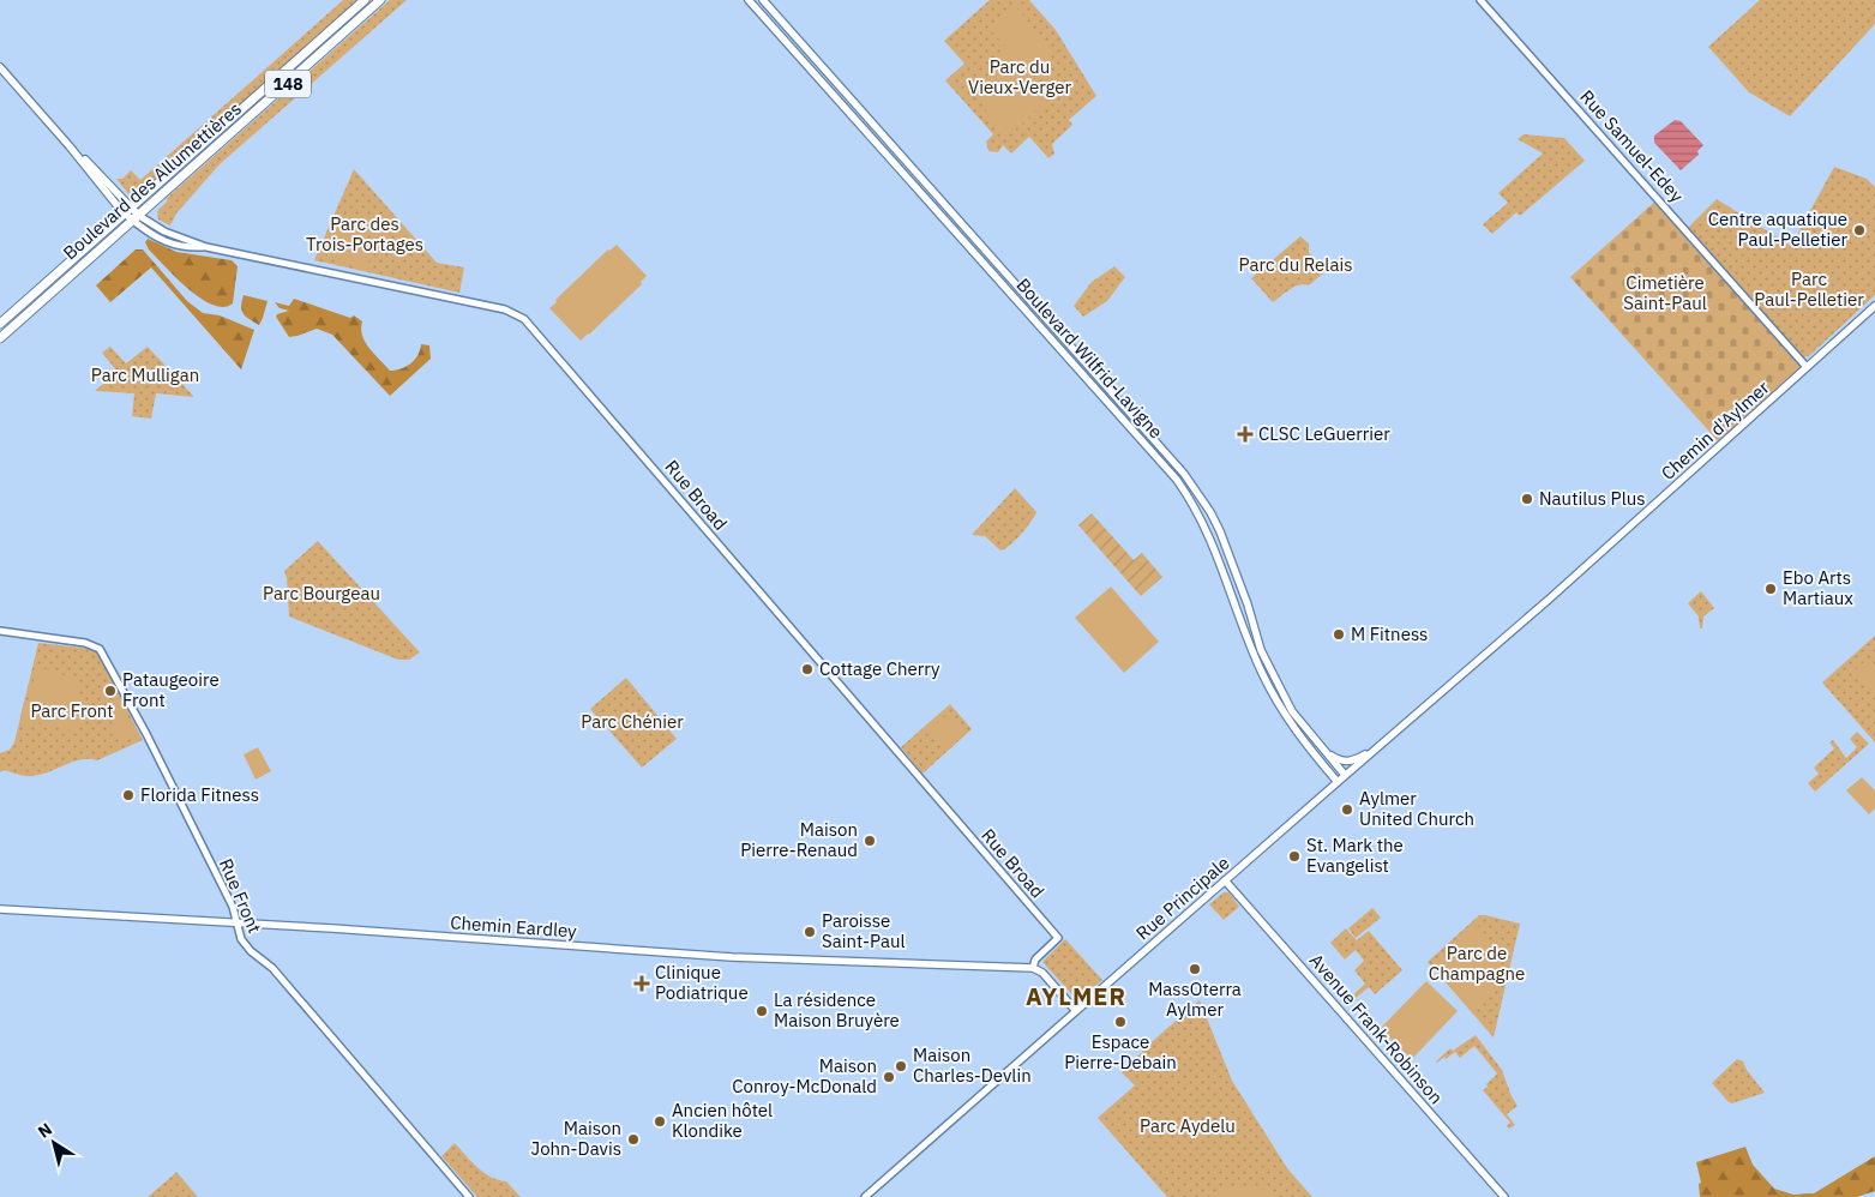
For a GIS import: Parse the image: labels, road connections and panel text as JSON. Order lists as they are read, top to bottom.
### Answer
{
  "streets": {
    "highway": ["148", "Boulevard des Allumettières"],
    "main road": [
      "Boulevard Wilfrid-Lavigne",
      "Chemin d'Aylmer",
      "Rue Principale",
      "Chemin Eardley",
      "Avenue Frank-Robinson"
    ],
    "street": ["Rue Samuel-Edey", "Rue Broad", "Rue Front"]
  },
  "crossings": [
    ["Rue Samuel-Edey", "Chemin d'Aylmer"],
    ["Boulevard des Allumettières", "Rue Broad"],
    ["Boulevard Wilfrid-Lavigne", "Rue Principale"],
    ["Chemin d'Aylmer", "Rue Principale"],
    ["Rue Broad", "Chemin Eardley"],
    ["Rue Front", "Chemin Eardley"],
    ["Rue Principale", "Avenue Frank-Robinson"]
  ],
  "districts": ["AYLMER"],
  "parks": [
    "Parc du Vieux-Verger",
    "Parc des Trois-Portages",
    "Parc du Relais",
    "Parc Paul-Pelletier",
    "Cimetière Saint-Paul",
    "Parc Mulligan",
    "Parc Bourgeau",
    "Parc Front",
    "Parc Chénier",
    "Parc de Champagne",
    "Parc Aydelu"
  ],
  "places": {
    "other": [
      "Centre aquatique Paul-Pelletier",
      "Nautilus Plus",
      "Ebo Arts Martiaux",
      "M Fitness",
      "Cottage Cherry",
      "Pataugeoire Front",
      "Florida Fitness",
      "Aylmer United Church",
      "Maison Pierre-Renaud",
      "St. Mark the Evangelist",
      "Paroisse Saint-Paul",
      "MassOterra Aylmer",
      "La résidence Maison Bruyère",
      "Espace Pierre-Debain",
      "Maison Charles-Devlin",
      "Maison Conroy-McDonald",
      "Ancien hôtel Klondike",
      "Maison John-Davis"
    ],
    "health": ["CLSC LeGuerrier", "Clinique Podiatrique"]
  },
  "north": "top left"
}
